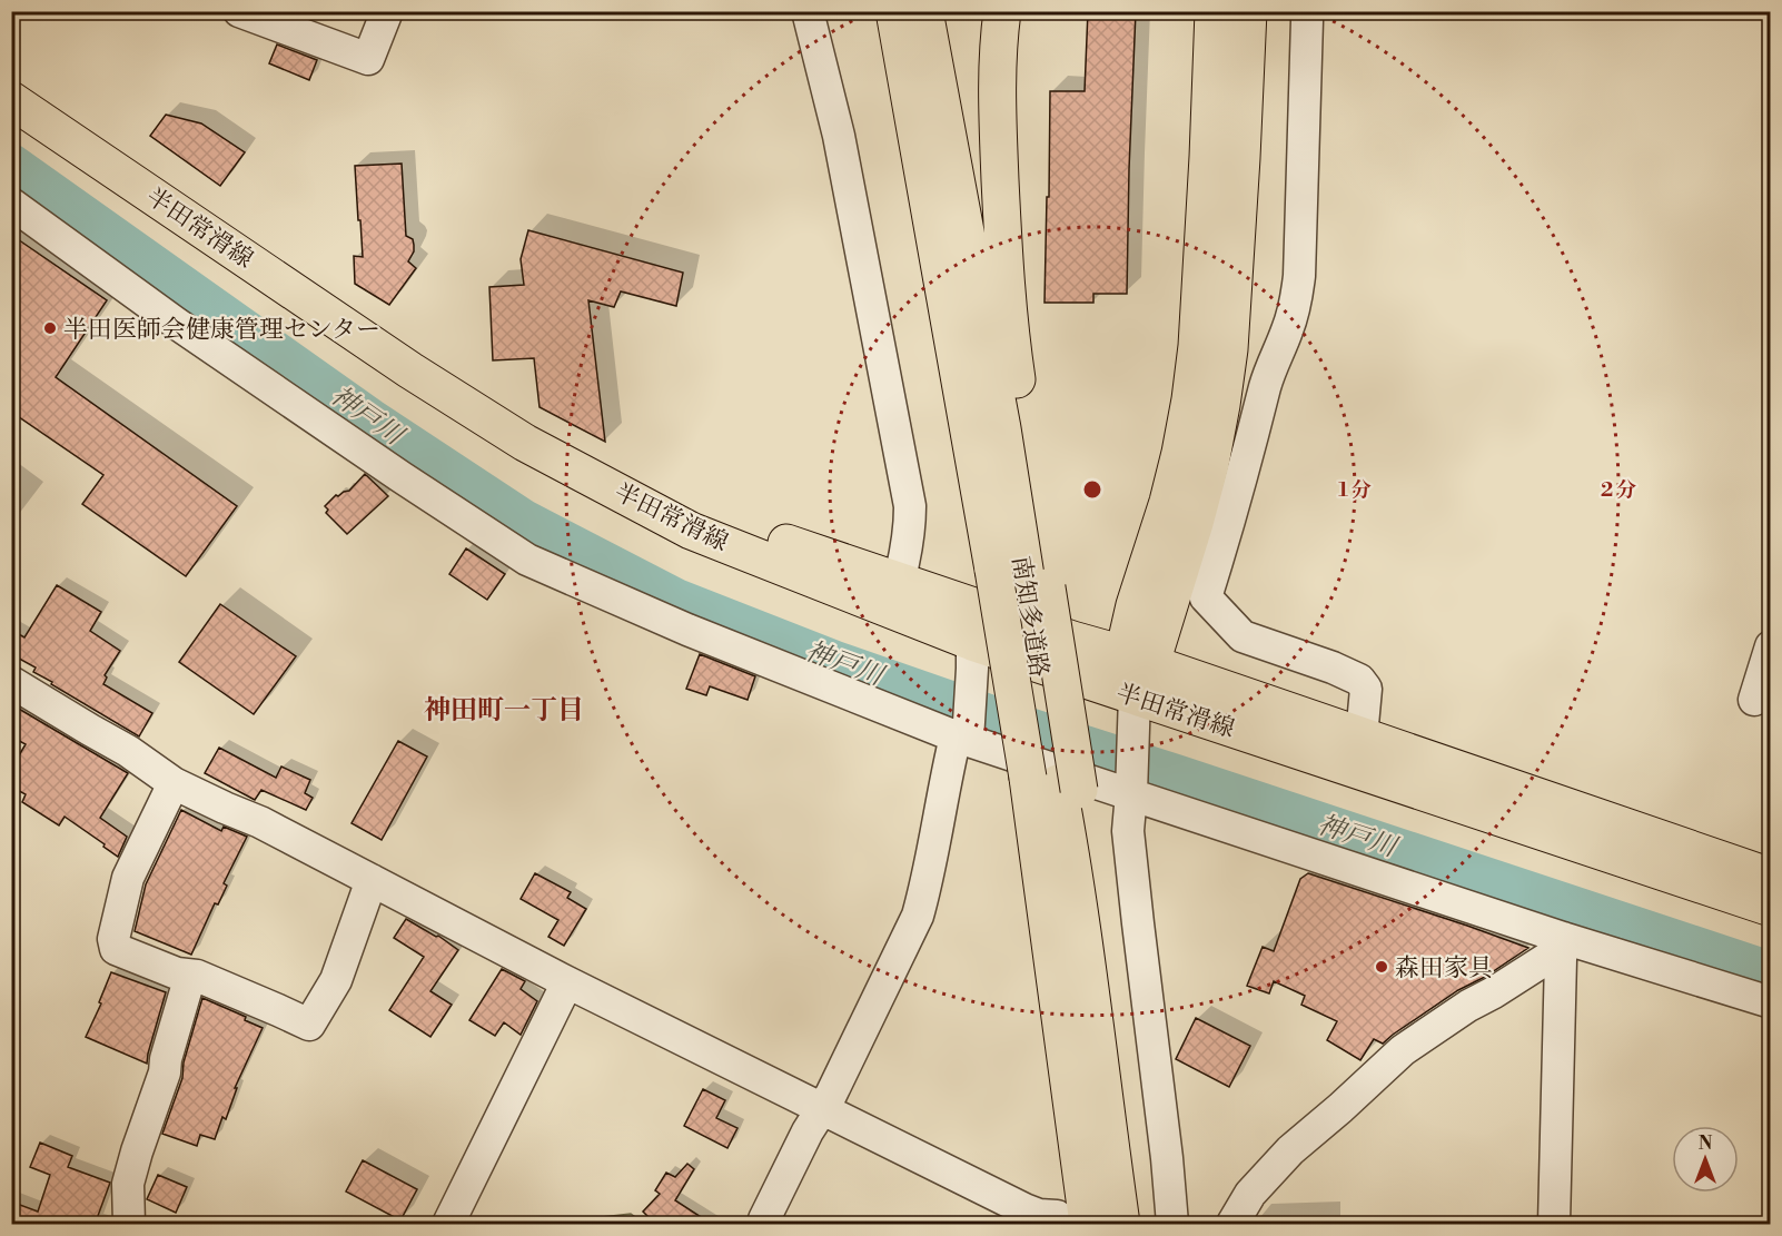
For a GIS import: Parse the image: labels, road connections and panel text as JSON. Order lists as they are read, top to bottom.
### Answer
{
  "streets": {
    "main road": ["半田常滑線", "南知多道路"]
  },
  "districts": ["神田町一丁目"],
  "water": ["神戸川"],
  "places": ["半田医師会健康管理センター", "森田家具"],
  "north": "top",
  "rings": ["1 分", "2 分"]
}
